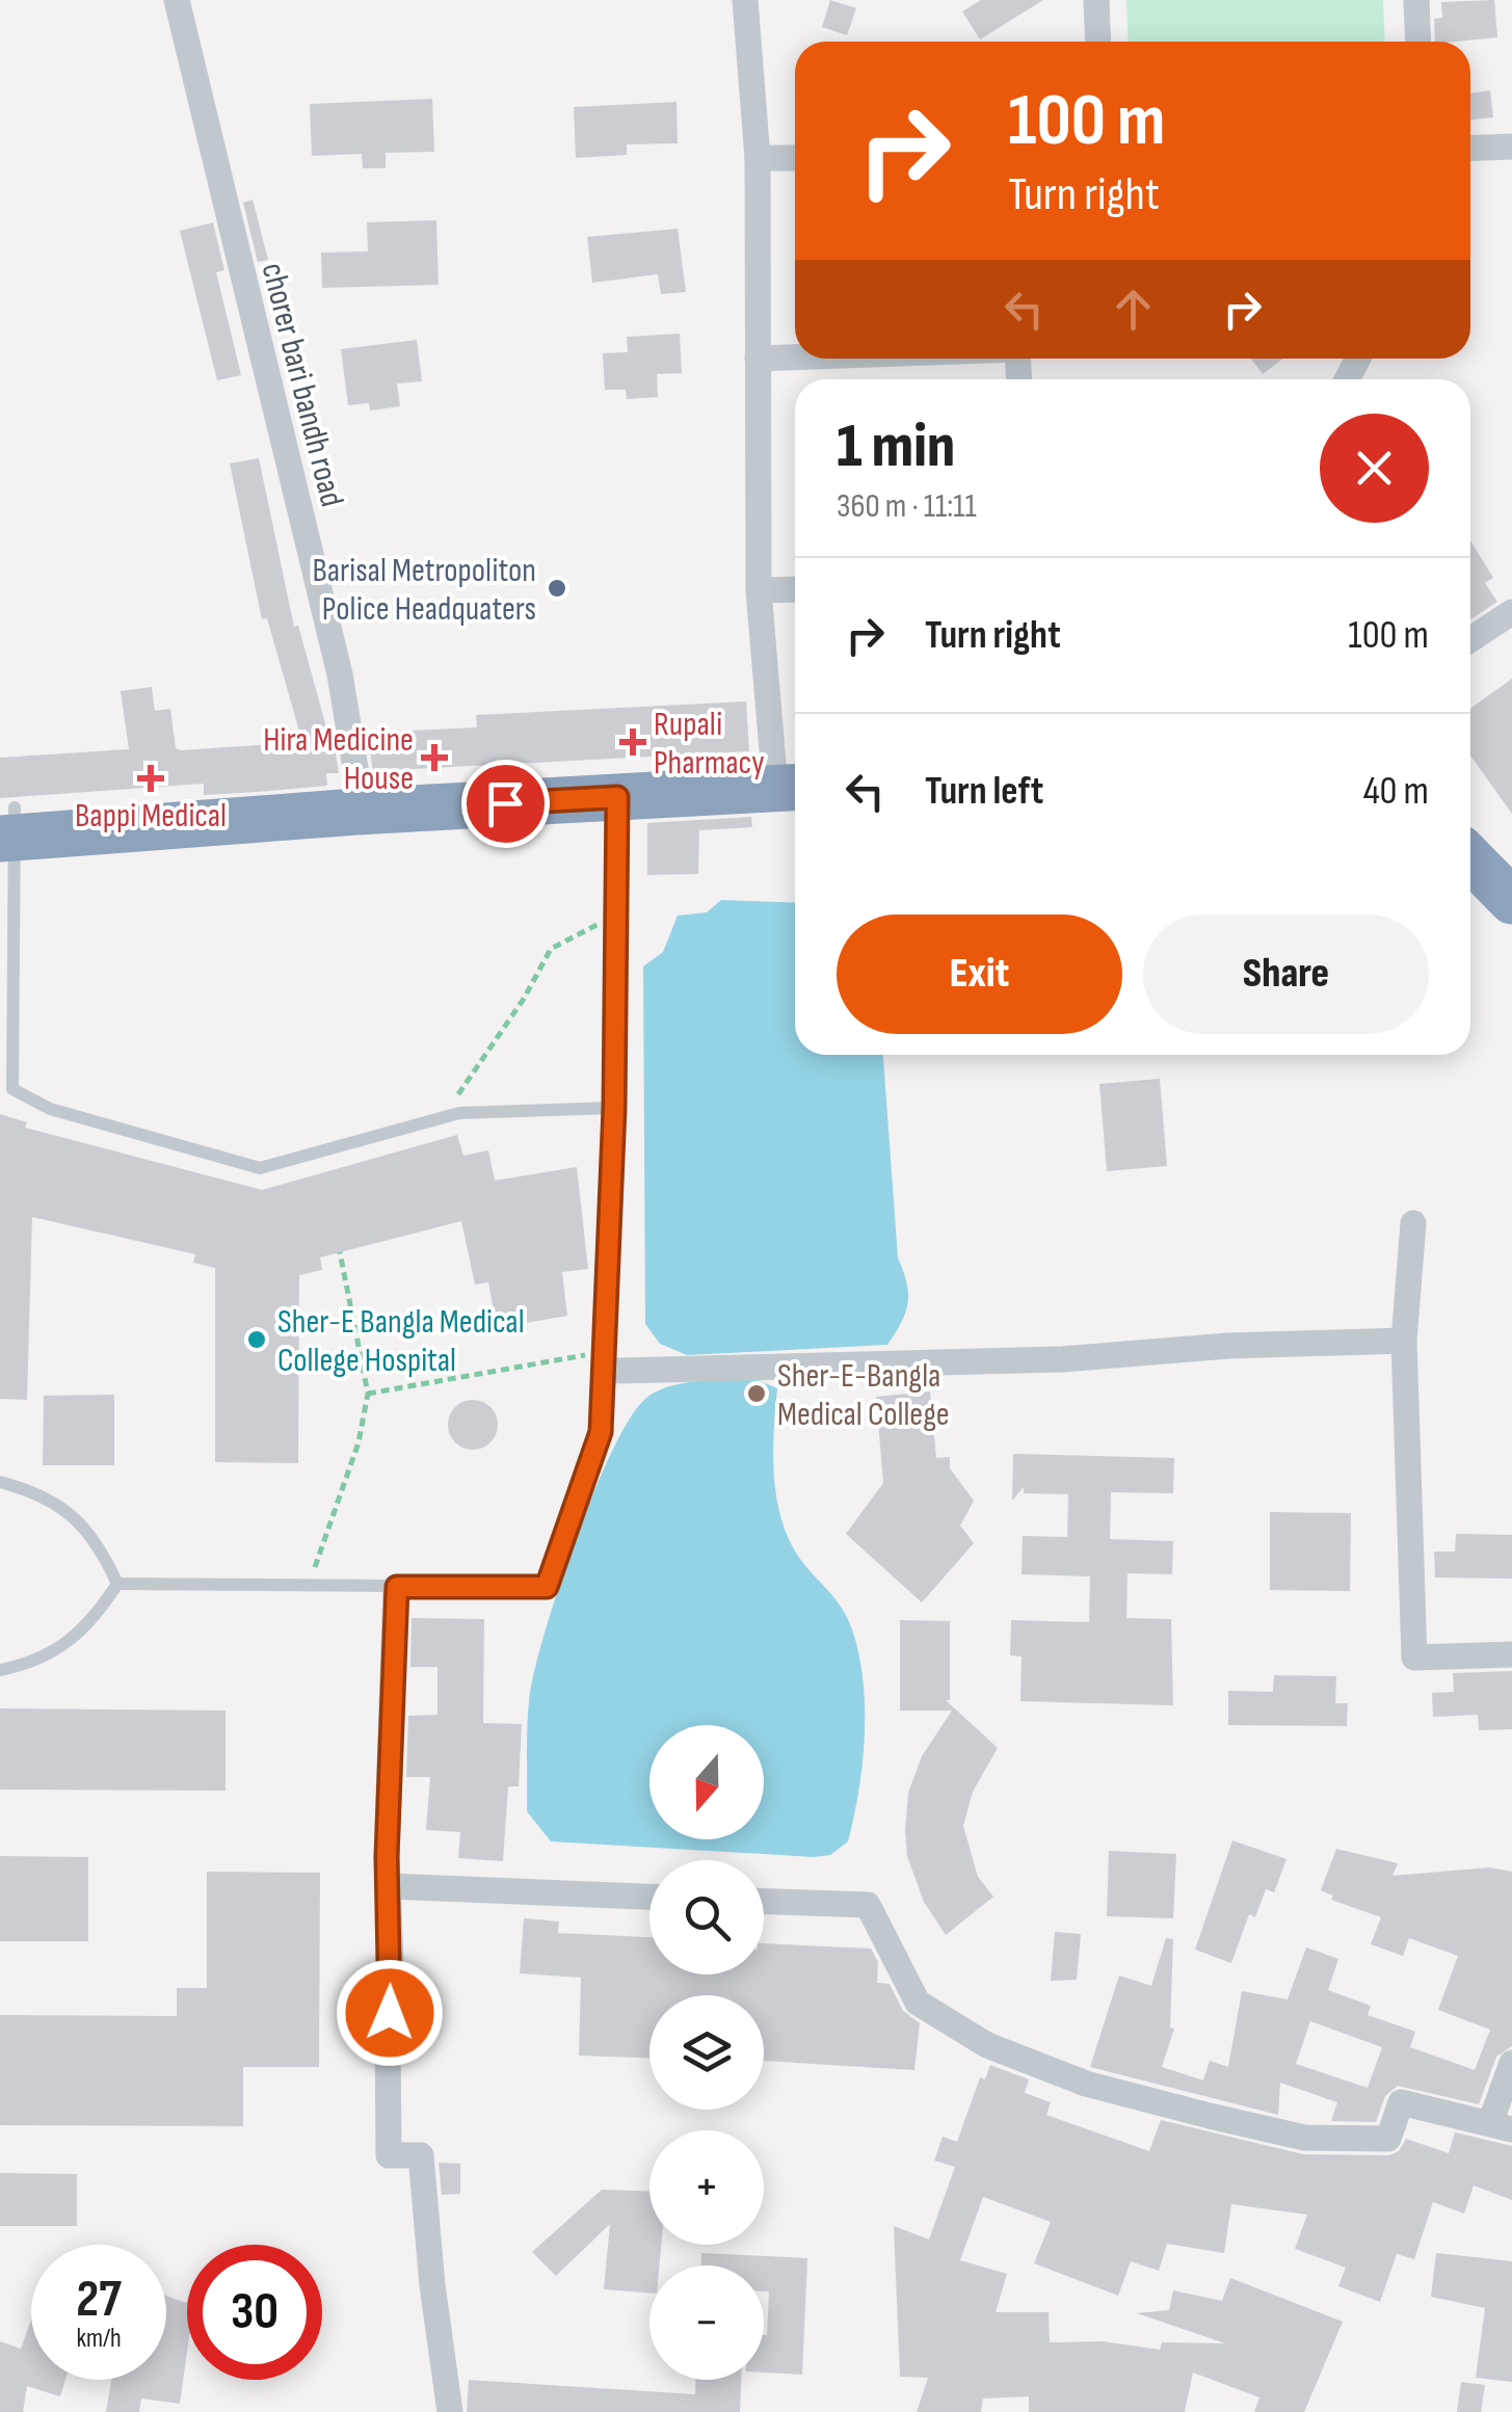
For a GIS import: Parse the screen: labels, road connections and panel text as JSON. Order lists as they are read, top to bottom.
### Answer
{
  "streets": {
    "street": ["chorer bari bandh road"]
  },
  "places": {
    "other": ["Barisal Metropoliton Police Headquaters", "Sher-E Bangla Medical College Hospital", "Sher-E-Bangla Medical College"],
    "health": ["Rupali Pharmacy", "Hira Medicine House", "Bappi Medical"]
  },
  "north": "bottom",
  "page": {
    "turn": ["100 m", "Turn right"],
    "heading": ["1 min", "360 m · 11:11"],
    "list": [
      {
        "name": "Turn right",
        "value": "100 m"
      },
      {
        "name": "Turn left",
        "value": "40 m"
      }
    ],
    "buttons": ["Exit", "Share"],
    "map_buttons": ["+", "−"],
    "speed": "27 km/h",
    "limit": "30"
  }
}
